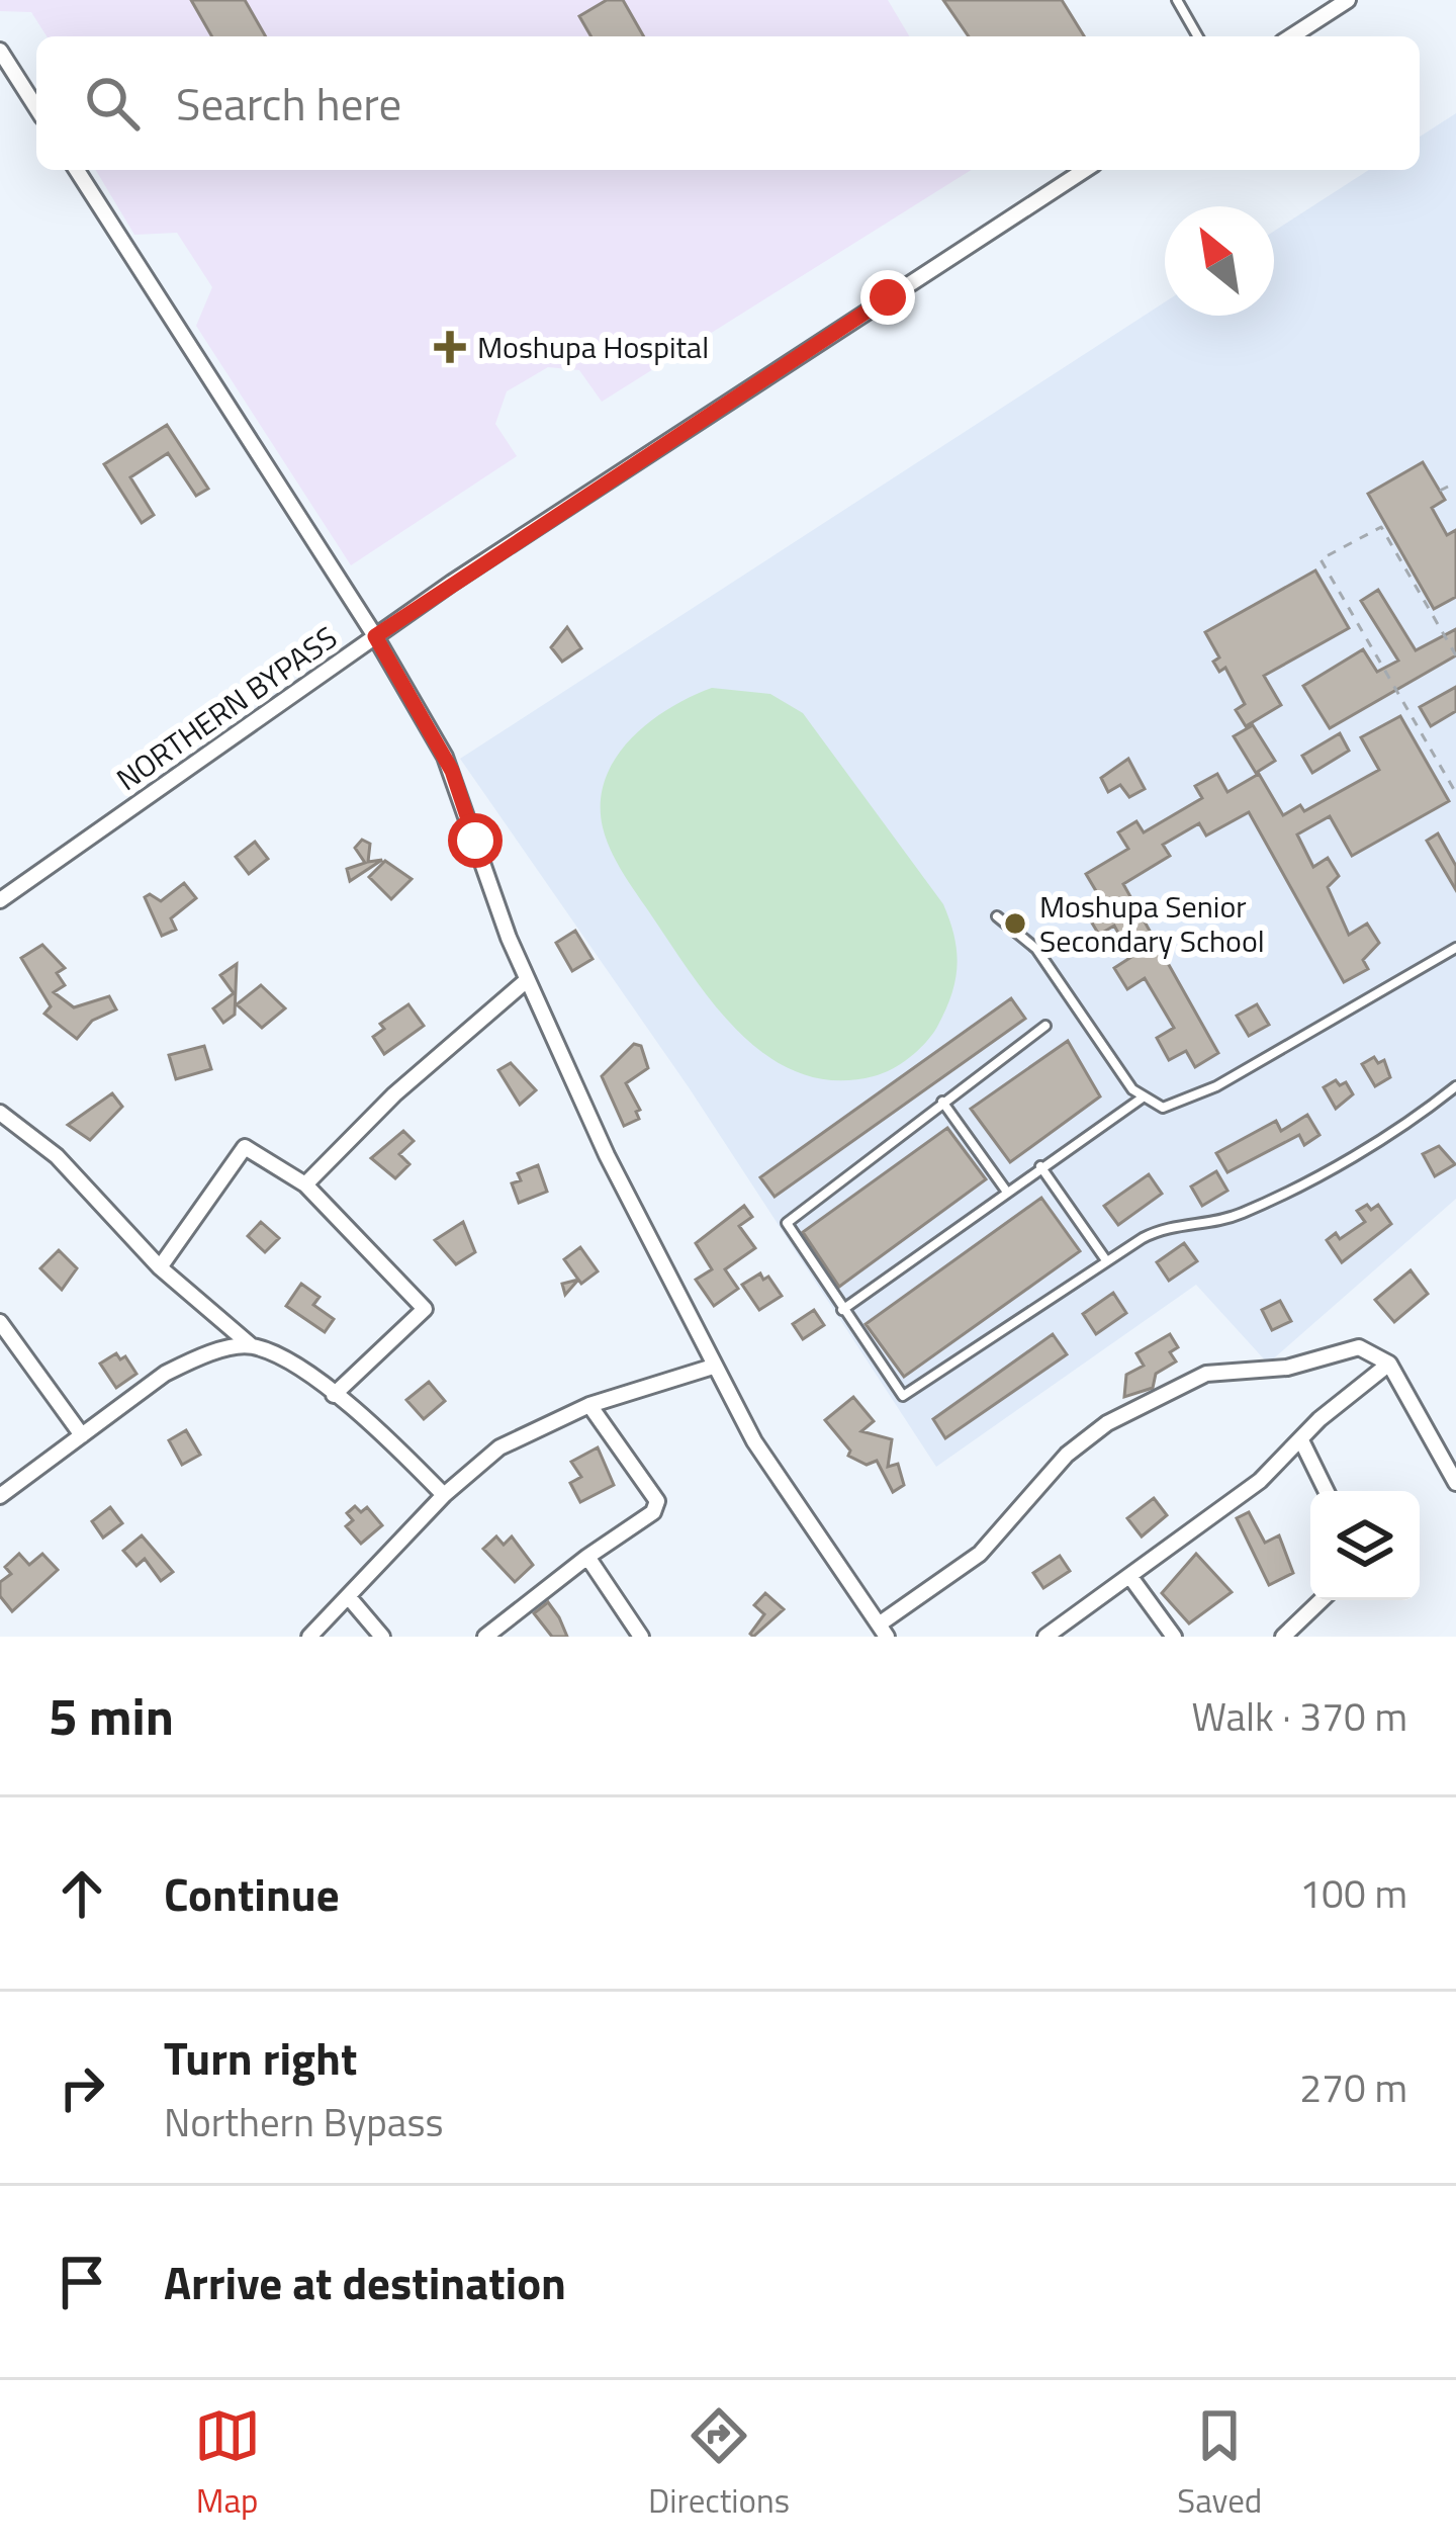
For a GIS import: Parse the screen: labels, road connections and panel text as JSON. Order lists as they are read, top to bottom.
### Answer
{
  "streets": {
    "street": ["NORTHERN BYPASS"]
  },
  "places": {
    "health": ["Moshupa Hospital"],
    "other": ["Moshupa Senior Secondary School"]
  },
  "north": "top left",
  "page": {
    "search": "Search here",
    "heading": ["5 min", "Walk · 370 m"],
    "list": [
      ["Continue", "100 m"],
      ["Turn right", "Northern Bypass", "270 m"],
      "Arrive at destination"
    ],
    "nav": ["Map", "Directions", "Saved"]
  }
}
